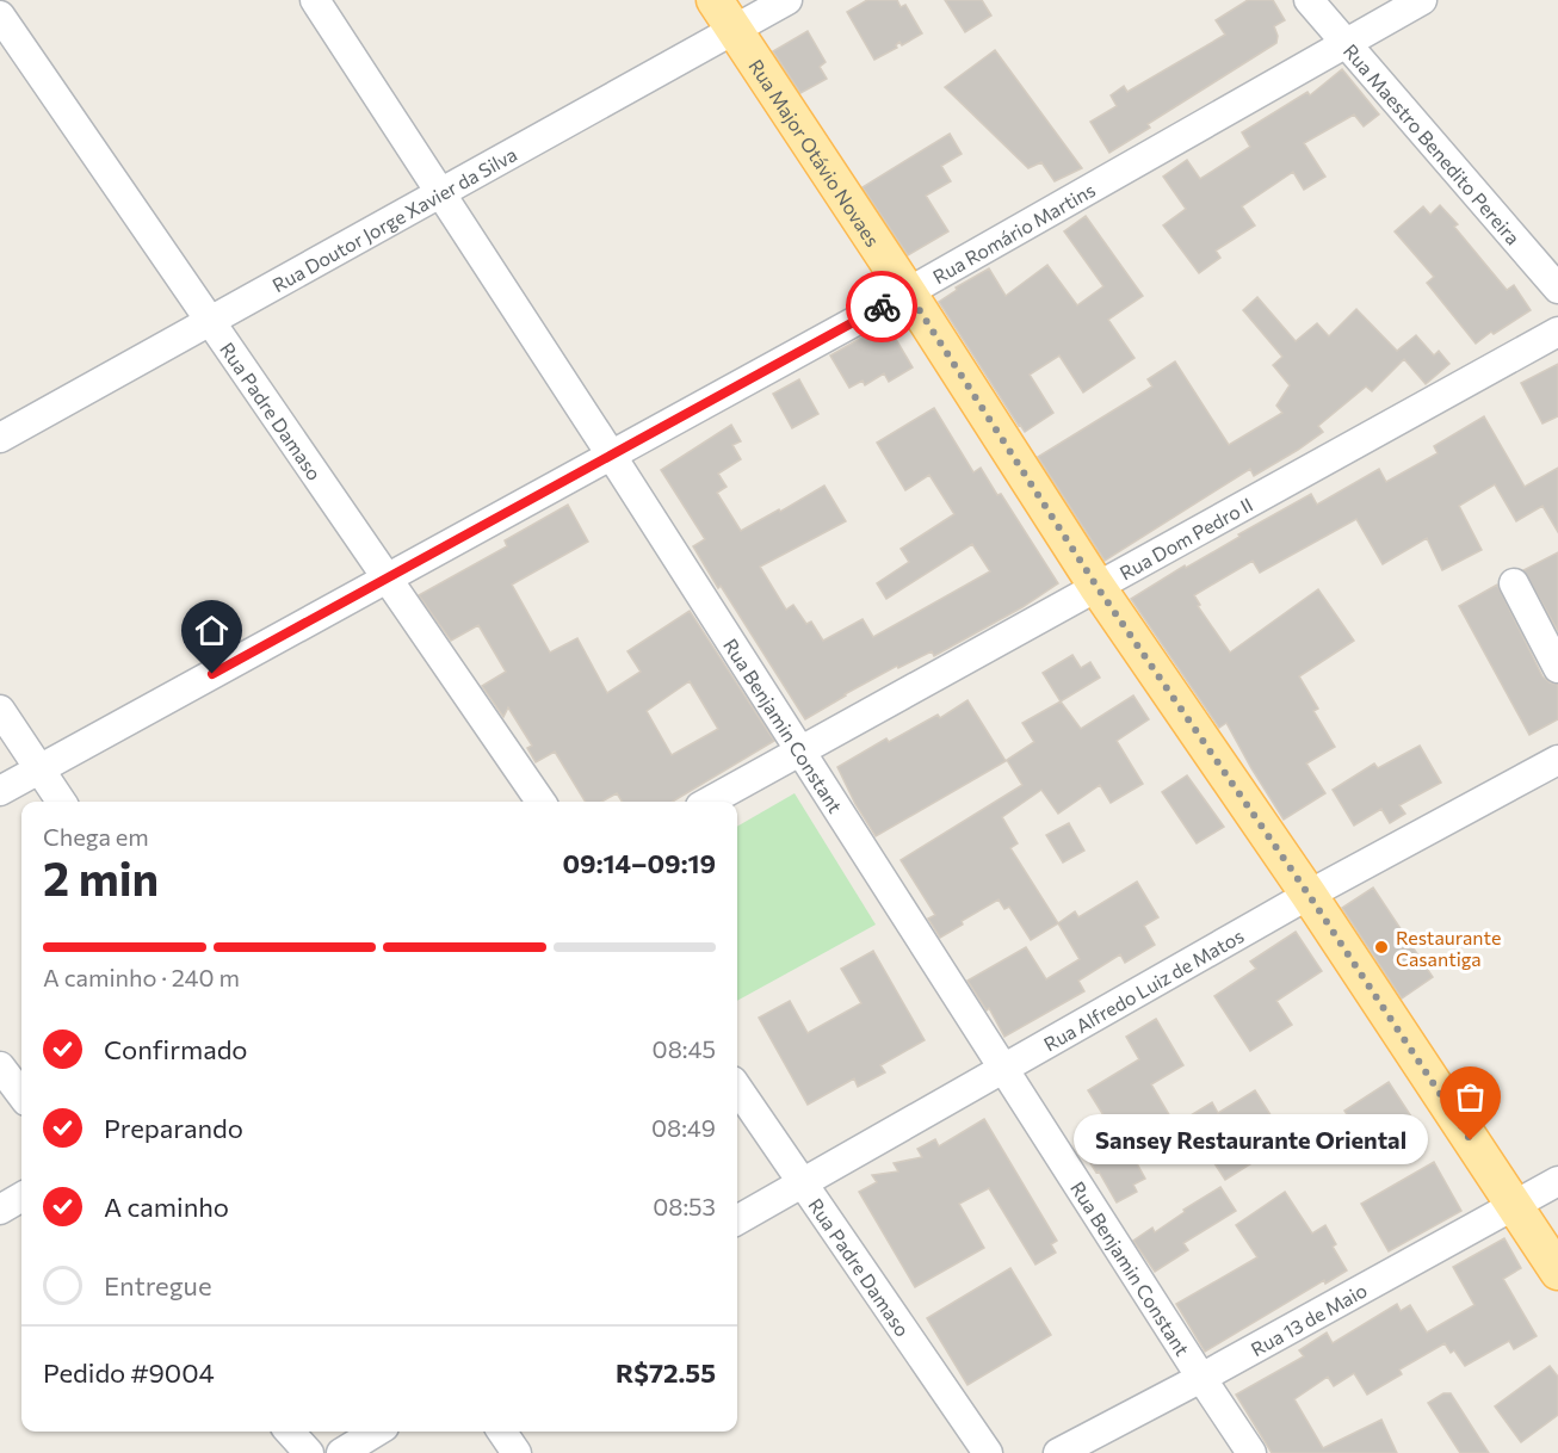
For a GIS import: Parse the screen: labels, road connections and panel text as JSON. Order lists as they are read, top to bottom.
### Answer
{
  "streets": {
    "main road": ["Rua Major Otávio Novaes"],
    "street": [
      "Rua Maestro Benedito Pereira",
      "Rua Doutor Jorge Xavier da Silva",
      "Rua Romário Martins",
      "Rua Padre Damaso",
      "Rua Dom Pedro II",
      "Rua Benjamin Constant",
      "Rua Alfredo Luiz de Matos",
      "Rua 13 de Maio"
    ]
  },
  "crossings": [
    ["Rua Maestro Benedito Pereira", "Rua Romário Martins"],
    ["Rua Major Otávio Novaes", "Rua Doutor Jorge Xavier da Silva"],
    ["Rua Major Otávio Novaes", "Rua Romário Martins"],
    ["Rua Major Otávio Novaes", "Rua Dom Pedro II"],
    ["Rua Major Otávio Novaes", "Rua Alfredo Luiz de Matos"],
    ["Rua Major Otávio Novaes", "Rua 13 de Maio"],
    ["Rua Doutor Jorge Xavier da Silva", "Rua Padre Damaso"],
    ["Rua Doutor Jorge Xavier da Silva", "Rua Benjamin Constant"],
    ["Rua Romário Martins", "Rua Padre Damaso"],
    ["Rua Romário Martins", "Rua Benjamin Constant"],
    ["Rua Padre Damaso", "Rua Alfredo Luiz de Matos"],
    ["Rua Dom Pedro II", "Rua Benjamin Constant"],
    ["Rua Benjamin Constant", "Rua Alfredo Luiz de Matos"],
    ["Rua Benjamin Constant", "Rua 13 de Maio"]
  ],
  "places": ["Restaurante Casantiga", "Sansey Restaurante Oriental"],
  "page": {
    "heading": ["2 min", "Chega em", "09:14–09:19"],
    "panel": ["Pedido #9004", "R$72.55"],
    "bar": "A caminho · 240 m",
    "list": [
      ["Confirmado", "08:45"],
      ["Preparando", "08:49"],
      ["A caminho", "08:53"],
      "Entregue"
    ],
    "bubble": "Sansey Restaurante Oriental"
  }
}
